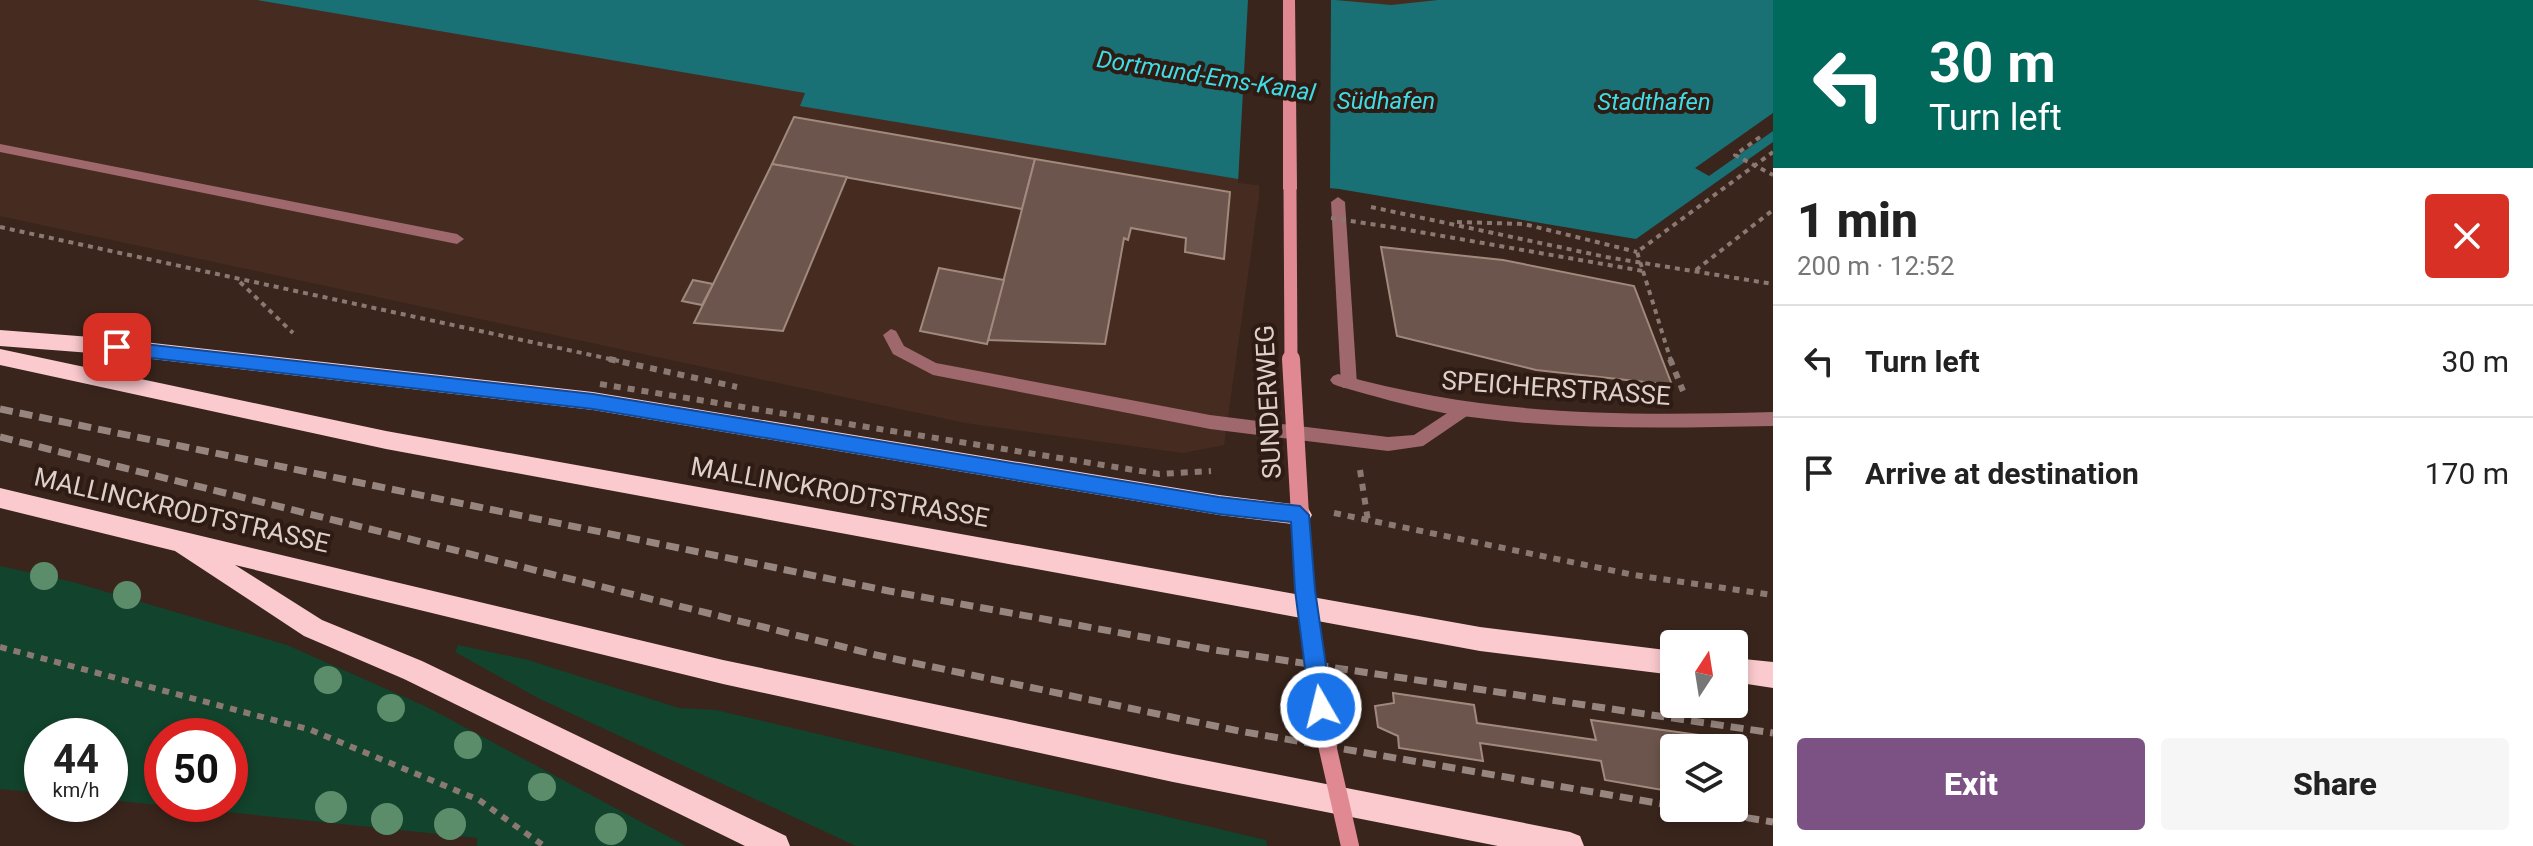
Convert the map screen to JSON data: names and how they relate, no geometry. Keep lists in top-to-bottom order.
{
  "streets": {
    "highway": ["MALLINCKRODTSTRASSE"],
    "main road": ["SUNDERWEG"],
    "street": ["SPEICHERSTRASSE"]
  },
  "water": ["Dortmund-Ems-Kanal", "Südhafen", "Stadthafen"],
  "north": "top",
  "page": {
    "turn": ["30 m", "Turn left"],
    "heading": ["1 min", "200 m · 12:52"],
    "list": [
      {
        "name": "Turn left",
        "value": "30 m"
      },
      {
        "name": "Arrive at destination",
        "value": "170 m"
      }
    ],
    "speed": "44 km/h",
    "limit": "50",
    "buttons": ["Exit", "Share"]
  }
}
